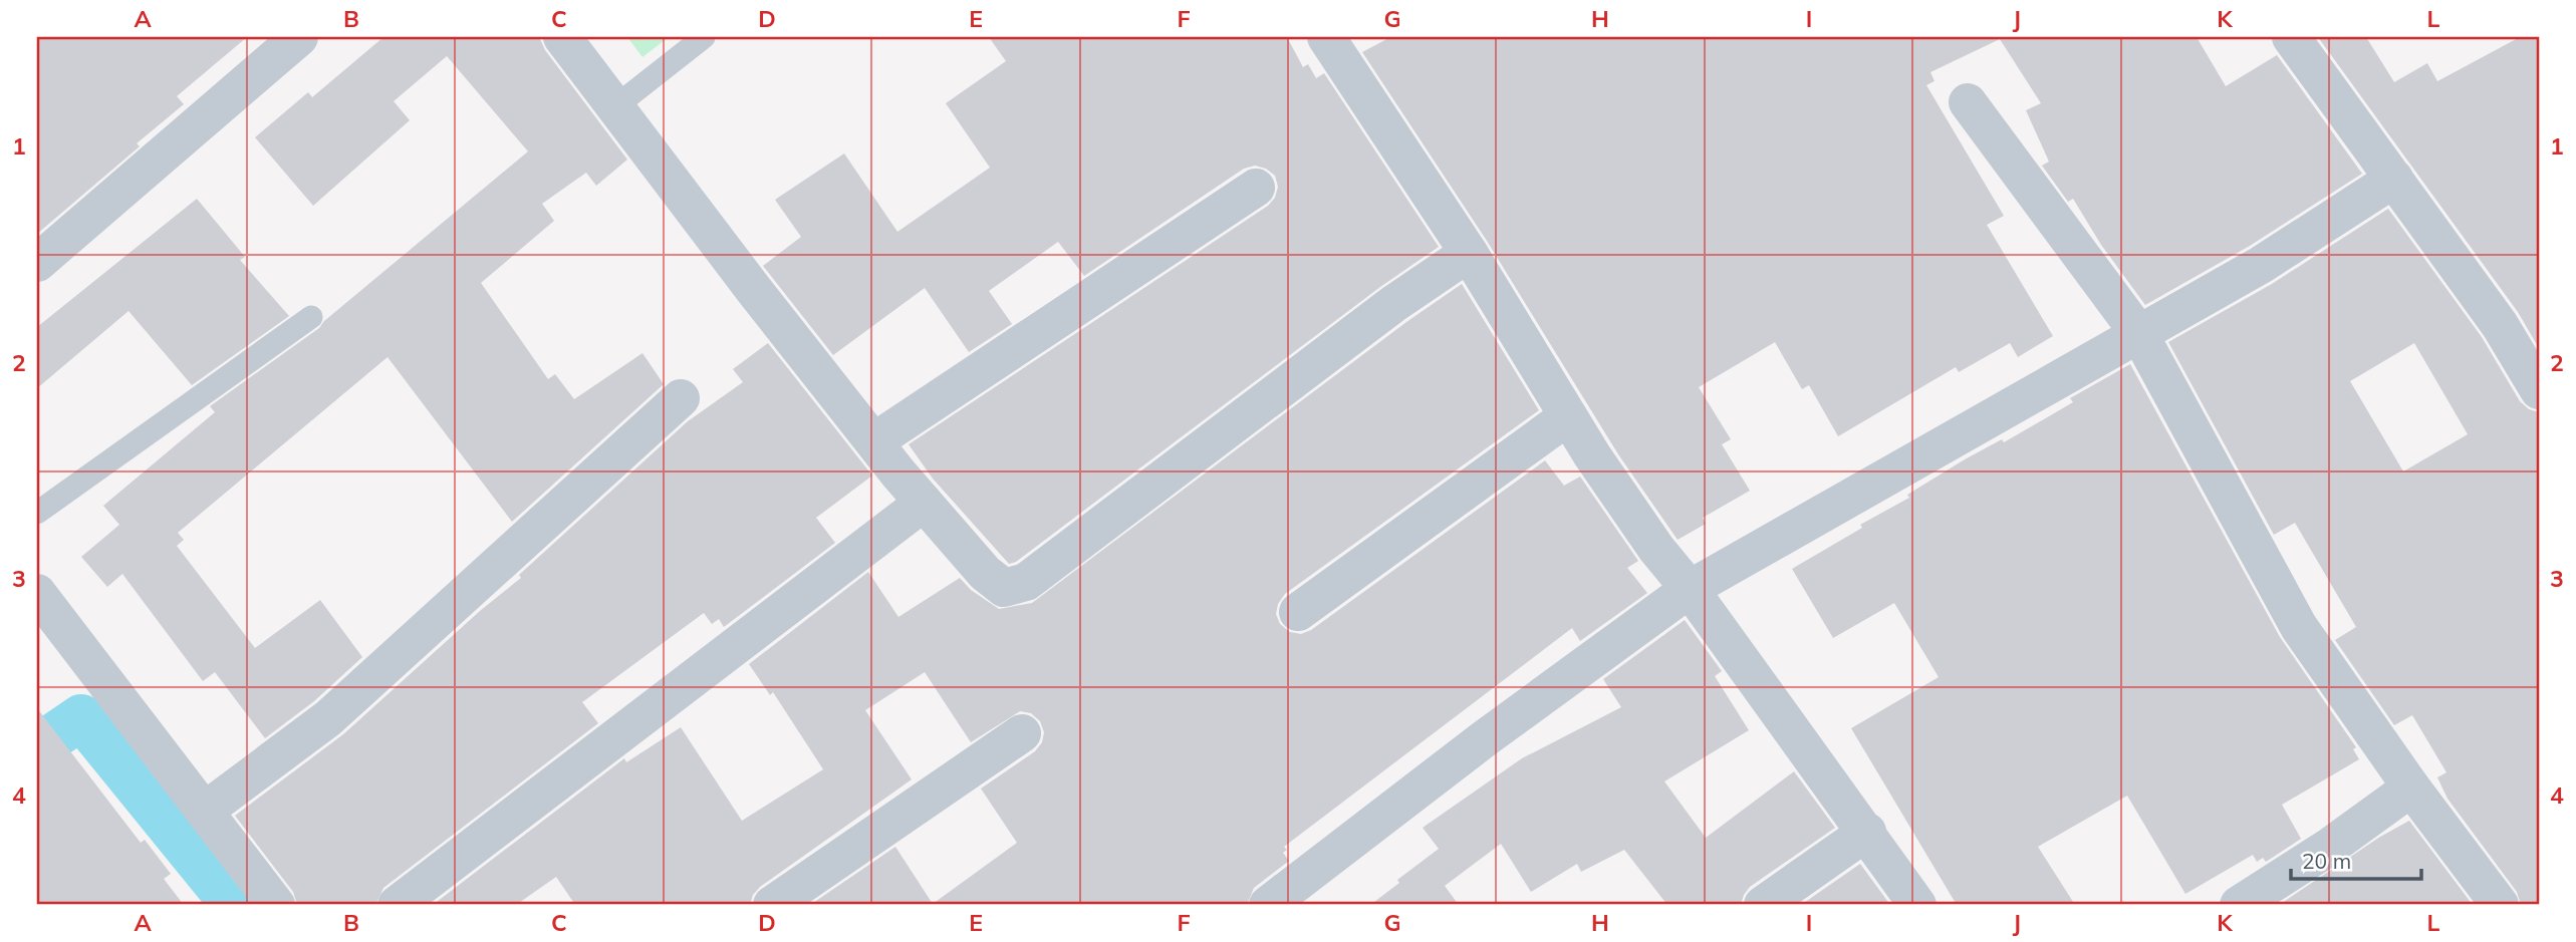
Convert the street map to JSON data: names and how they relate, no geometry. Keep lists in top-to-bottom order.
{
  "scale_bar": "20 m",
  "grid": {
    "columns": [
      "A",
      "B",
      "C",
      "D",
      "E",
      "F",
      "G",
      "H",
      "I",
      "J",
      "K",
      "L"
    ],
    "rows": [
      "1",
      "2",
      "3",
      "4"
    ]
  }
}
